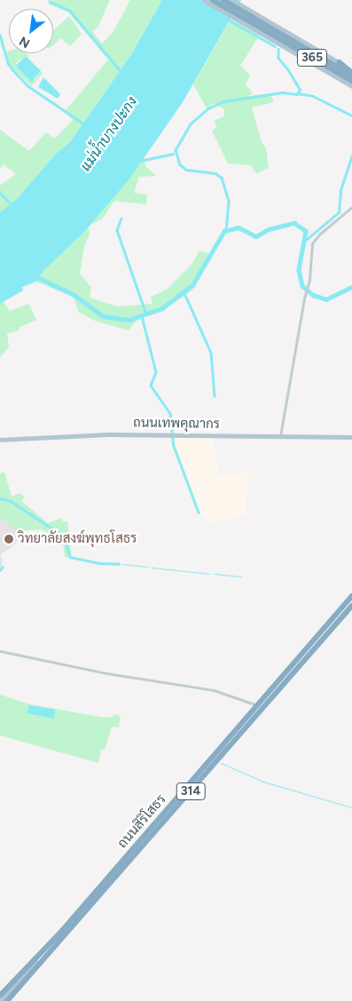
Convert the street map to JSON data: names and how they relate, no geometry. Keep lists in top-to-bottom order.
{
  "streets": {
    "highway": ["365", "314", "ถนนสิริโสธร"],
    "main road": ["ถนนเทพคุณากร"]
  },
  "water": ["แม่น้ำบางปะกง"],
  "places": ["วิทยาลัยสงฆ์พุทธโสธร"],
  "north": "bottom left"
}
